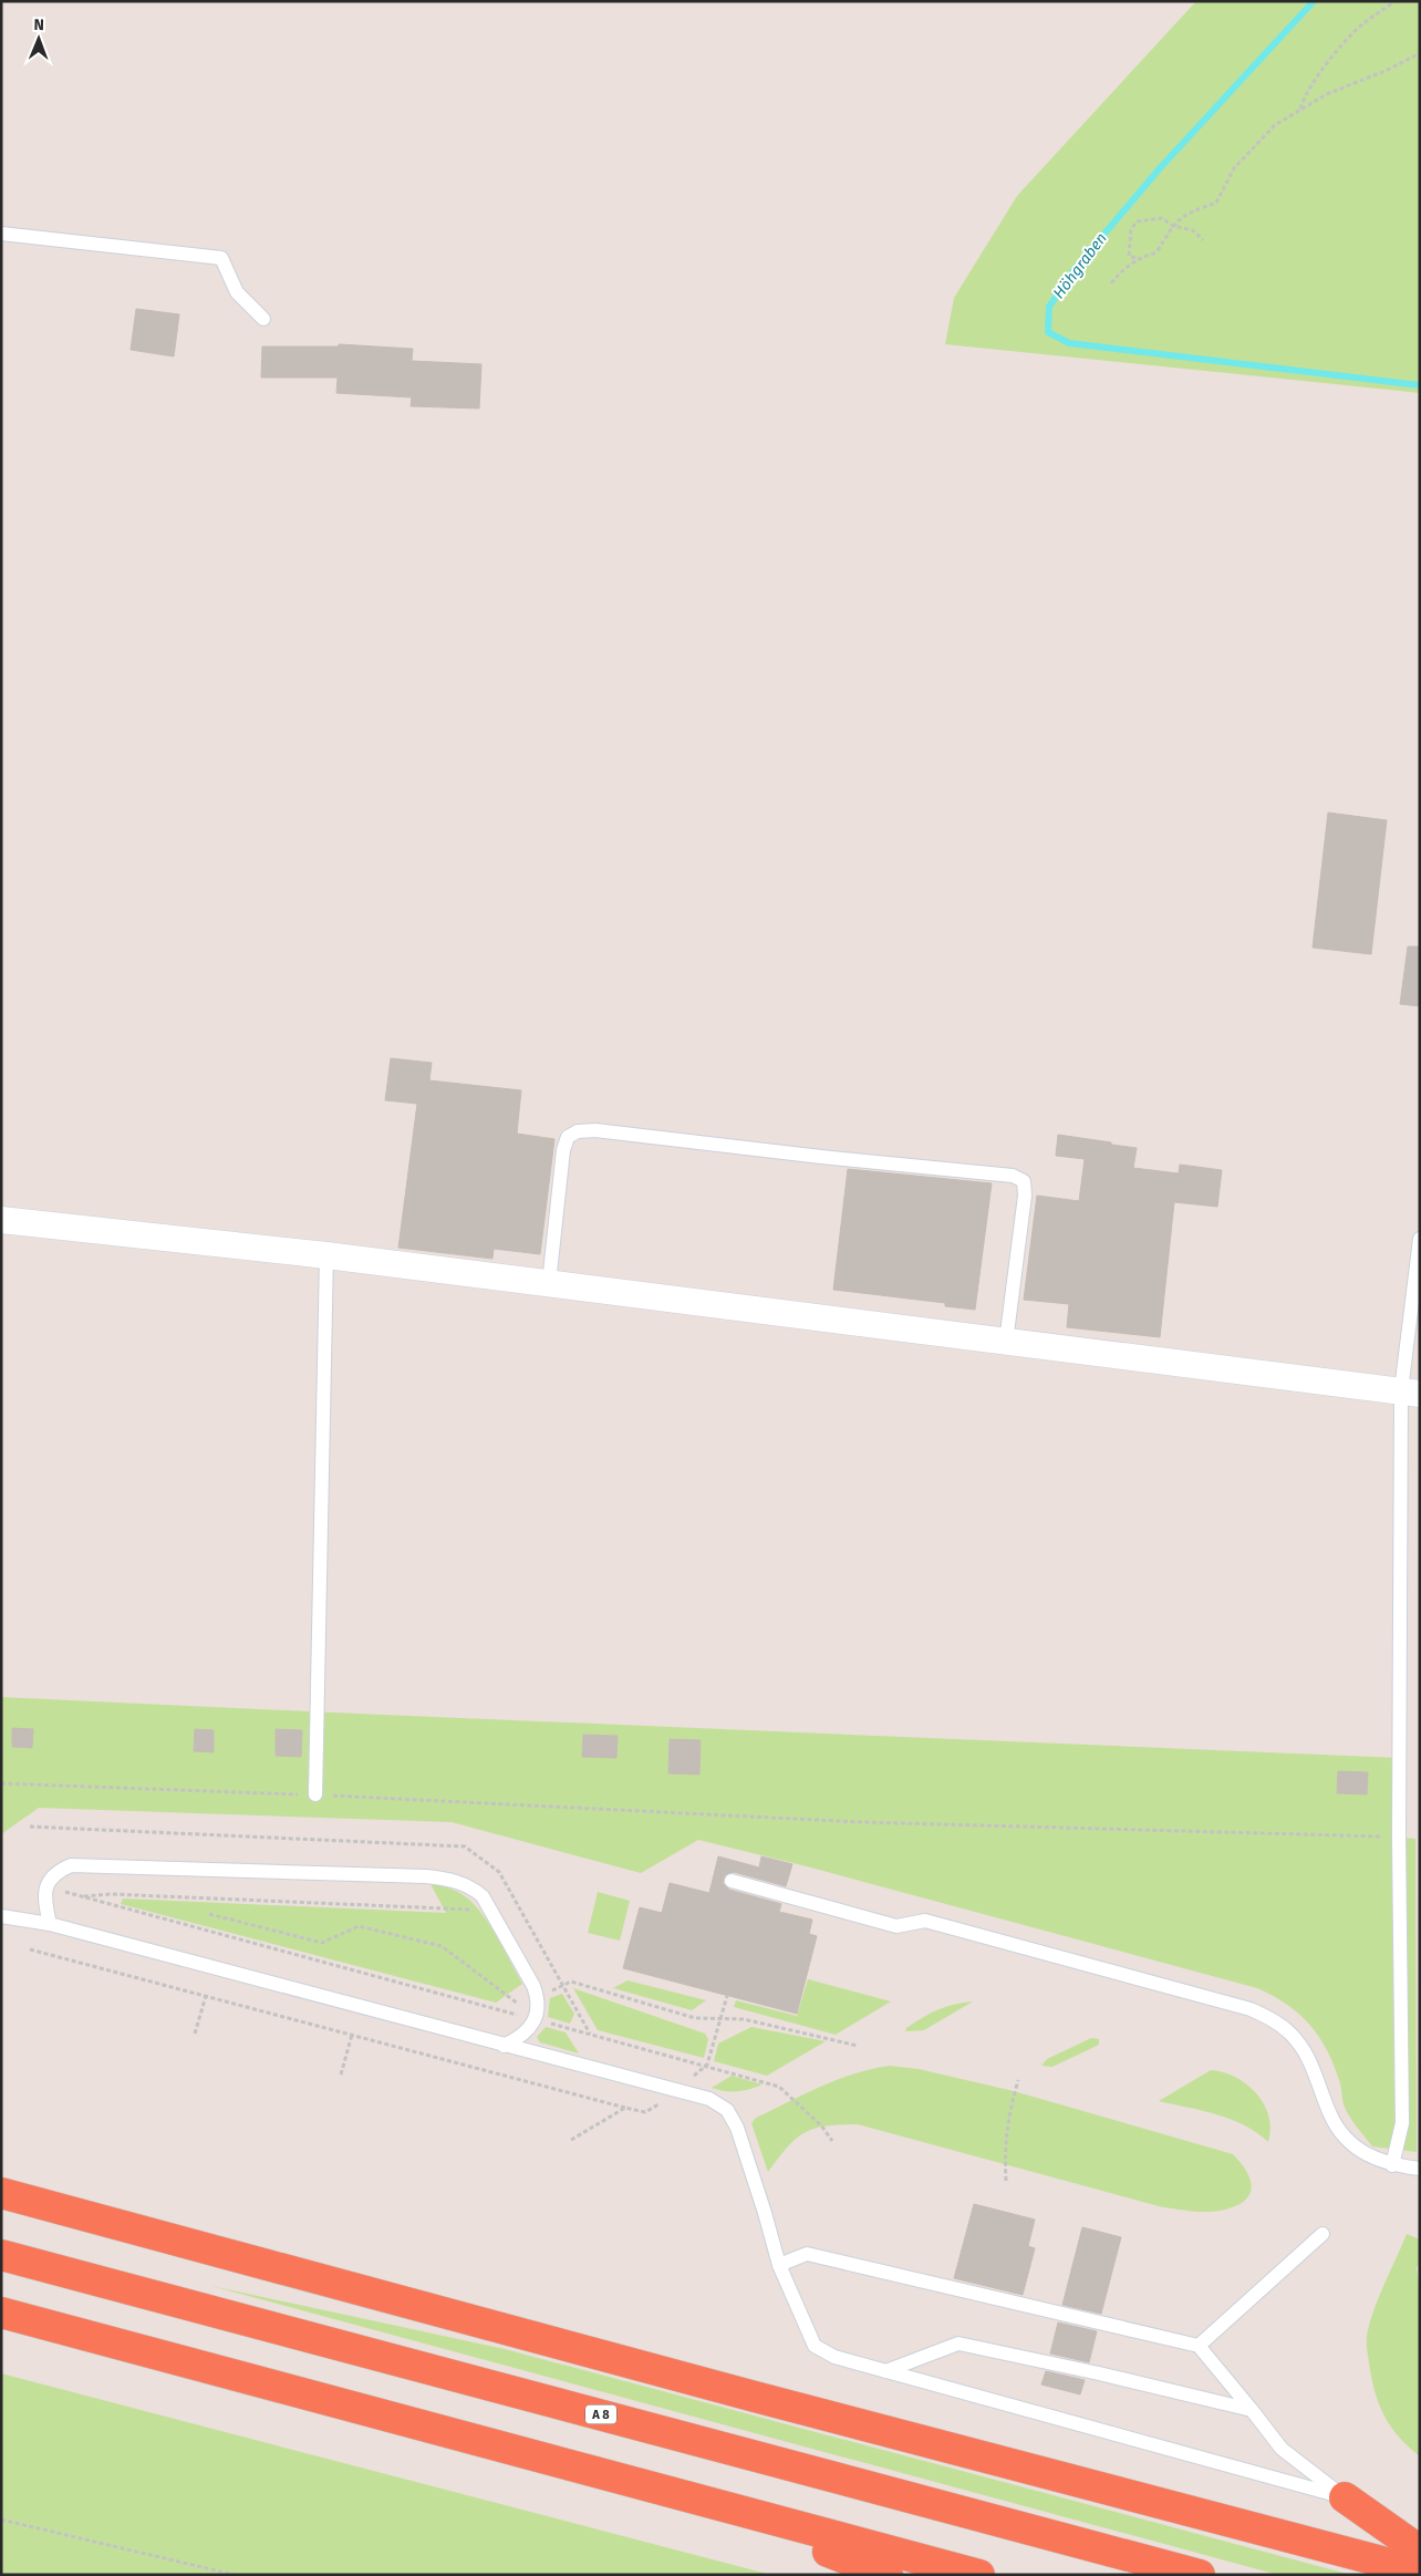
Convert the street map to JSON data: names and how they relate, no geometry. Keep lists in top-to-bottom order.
{
  "streets": {
    "highway": ["A 8"]
  },
  "water": ["Höhgraben"],
  "north": "top"
}
